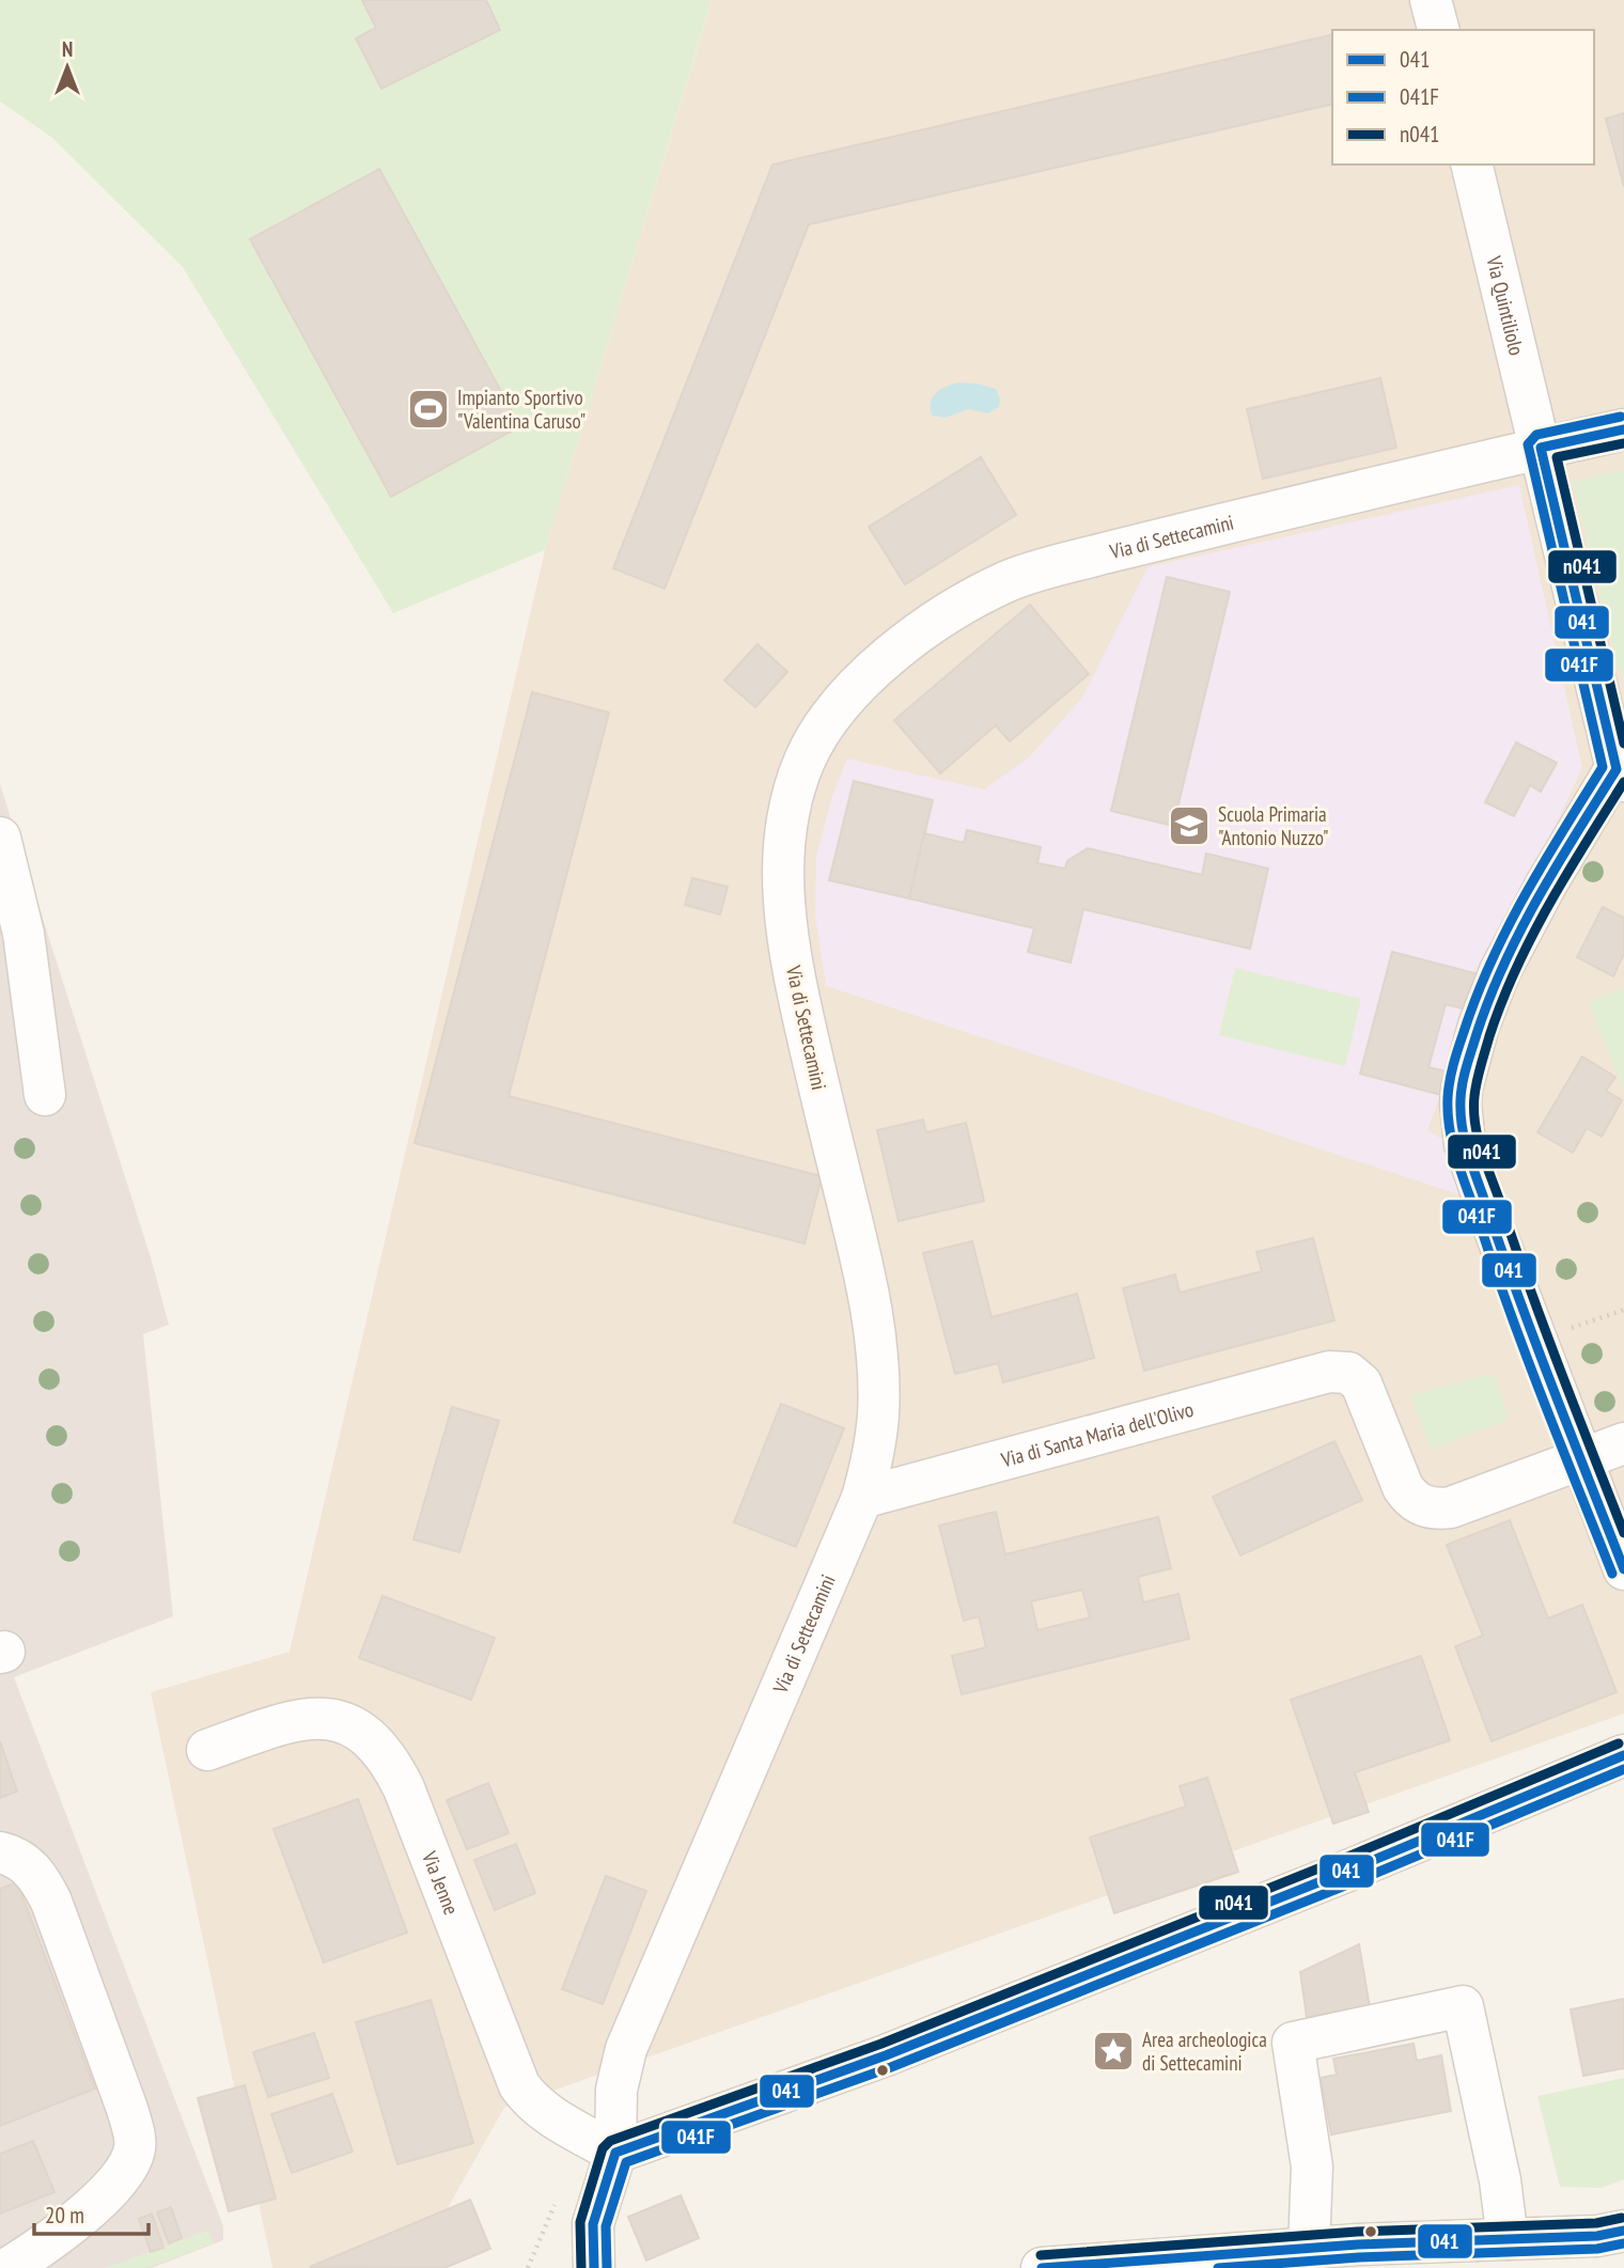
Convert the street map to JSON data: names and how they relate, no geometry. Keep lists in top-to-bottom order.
{
  "streets": {
    "street": [
      "Via Quintiliolo",
      "Via di Settecamini",
      "Via di Santa Maria dell'Olivo",
      "Via Jenne"
    ]
  },
  "crossings": [
    ["Via Quintiliolo", "Via di Settecamini"],
    ["Via di Settecamini", "Via di Santa Maria dell'Olivo"],
    ["Via di Settecamini", "Via Jenne"]
  ],
  "places": {
    "sports": ["Impianto Sportivo \"Valentina Caruso\""],
    "school or university": ["Scuola Primaria \"Antonio Nuzzo\""],
    "place": ["Area archeologica di Settecamini"]
  },
  "lines": ["transit line 041F", "transit line 041", "transit line n041"],
  "legend": ["041", "041F", "n041"],
  "scale_bar": "20 m",
  "north": "top"
}
